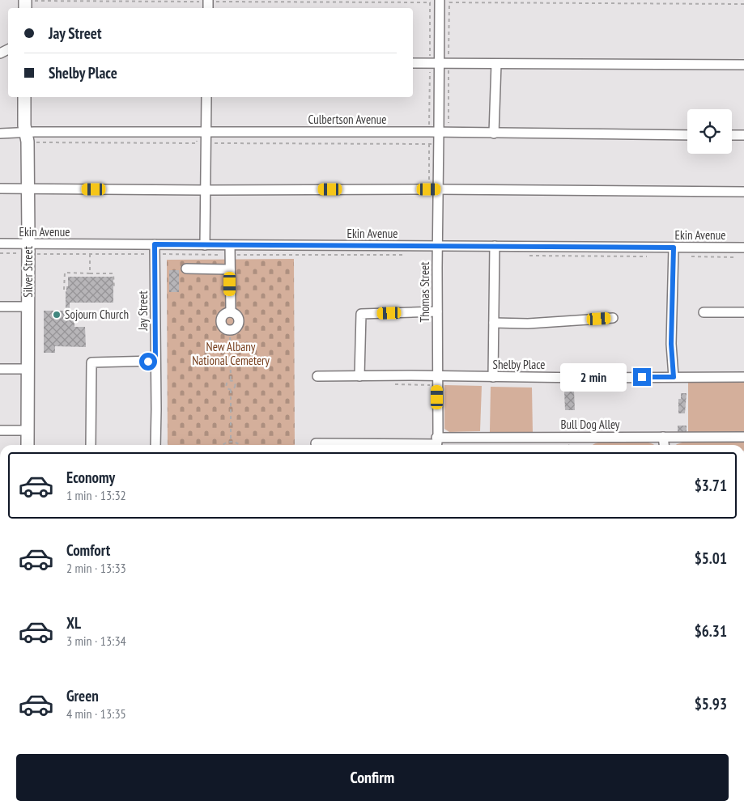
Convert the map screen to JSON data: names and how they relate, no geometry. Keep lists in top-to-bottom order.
{
  "streets": {
    "main road": ["Silver Street"],
    "street": [
      "Culbertson Avenue",
      "Ekin Avenue",
      "Thomas Street",
      "Jay Street",
      "Shelby Place",
      "Bull Dog Alley"
    ]
  },
  "crossings": [
    ["Culbertson Avenue", "Silver Street"],
    ["Culbertson Avenue", "Thomas Street"],
    ["Ekin Avenue", "Silver Street"],
    ["Ekin Avenue", "Thomas Street"],
    ["Ekin Avenue", "Jay Street"],
    ["Thomas Street", "Shelby Place"],
    ["Thomas Street", "Bull Dog Alley"]
  ],
  "parks": ["New Albany National Cemetery"],
  "places": ["Sojourn Church"],
  "page": {
    "banner": ["Jay Street", "Shelby Place"],
    "bubble": "2 min",
    "list": [
      {
        "name": "Economy",
        "note": "1 min · 13:32",
        "value": "$3.71"
      },
      {
        "name": "Comfort",
        "note": "2 min · 13:33",
        "value": "$5.01"
      },
      {
        "name": "XL",
        "note": "3 min · 13:34",
        "value": "$6.31"
      },
      {
        "name": "Green",
        "note": "4 min · 13:35",
        "value": "$5.93"
      }
    ],
    "buttons": "Confirm"
  }
}
